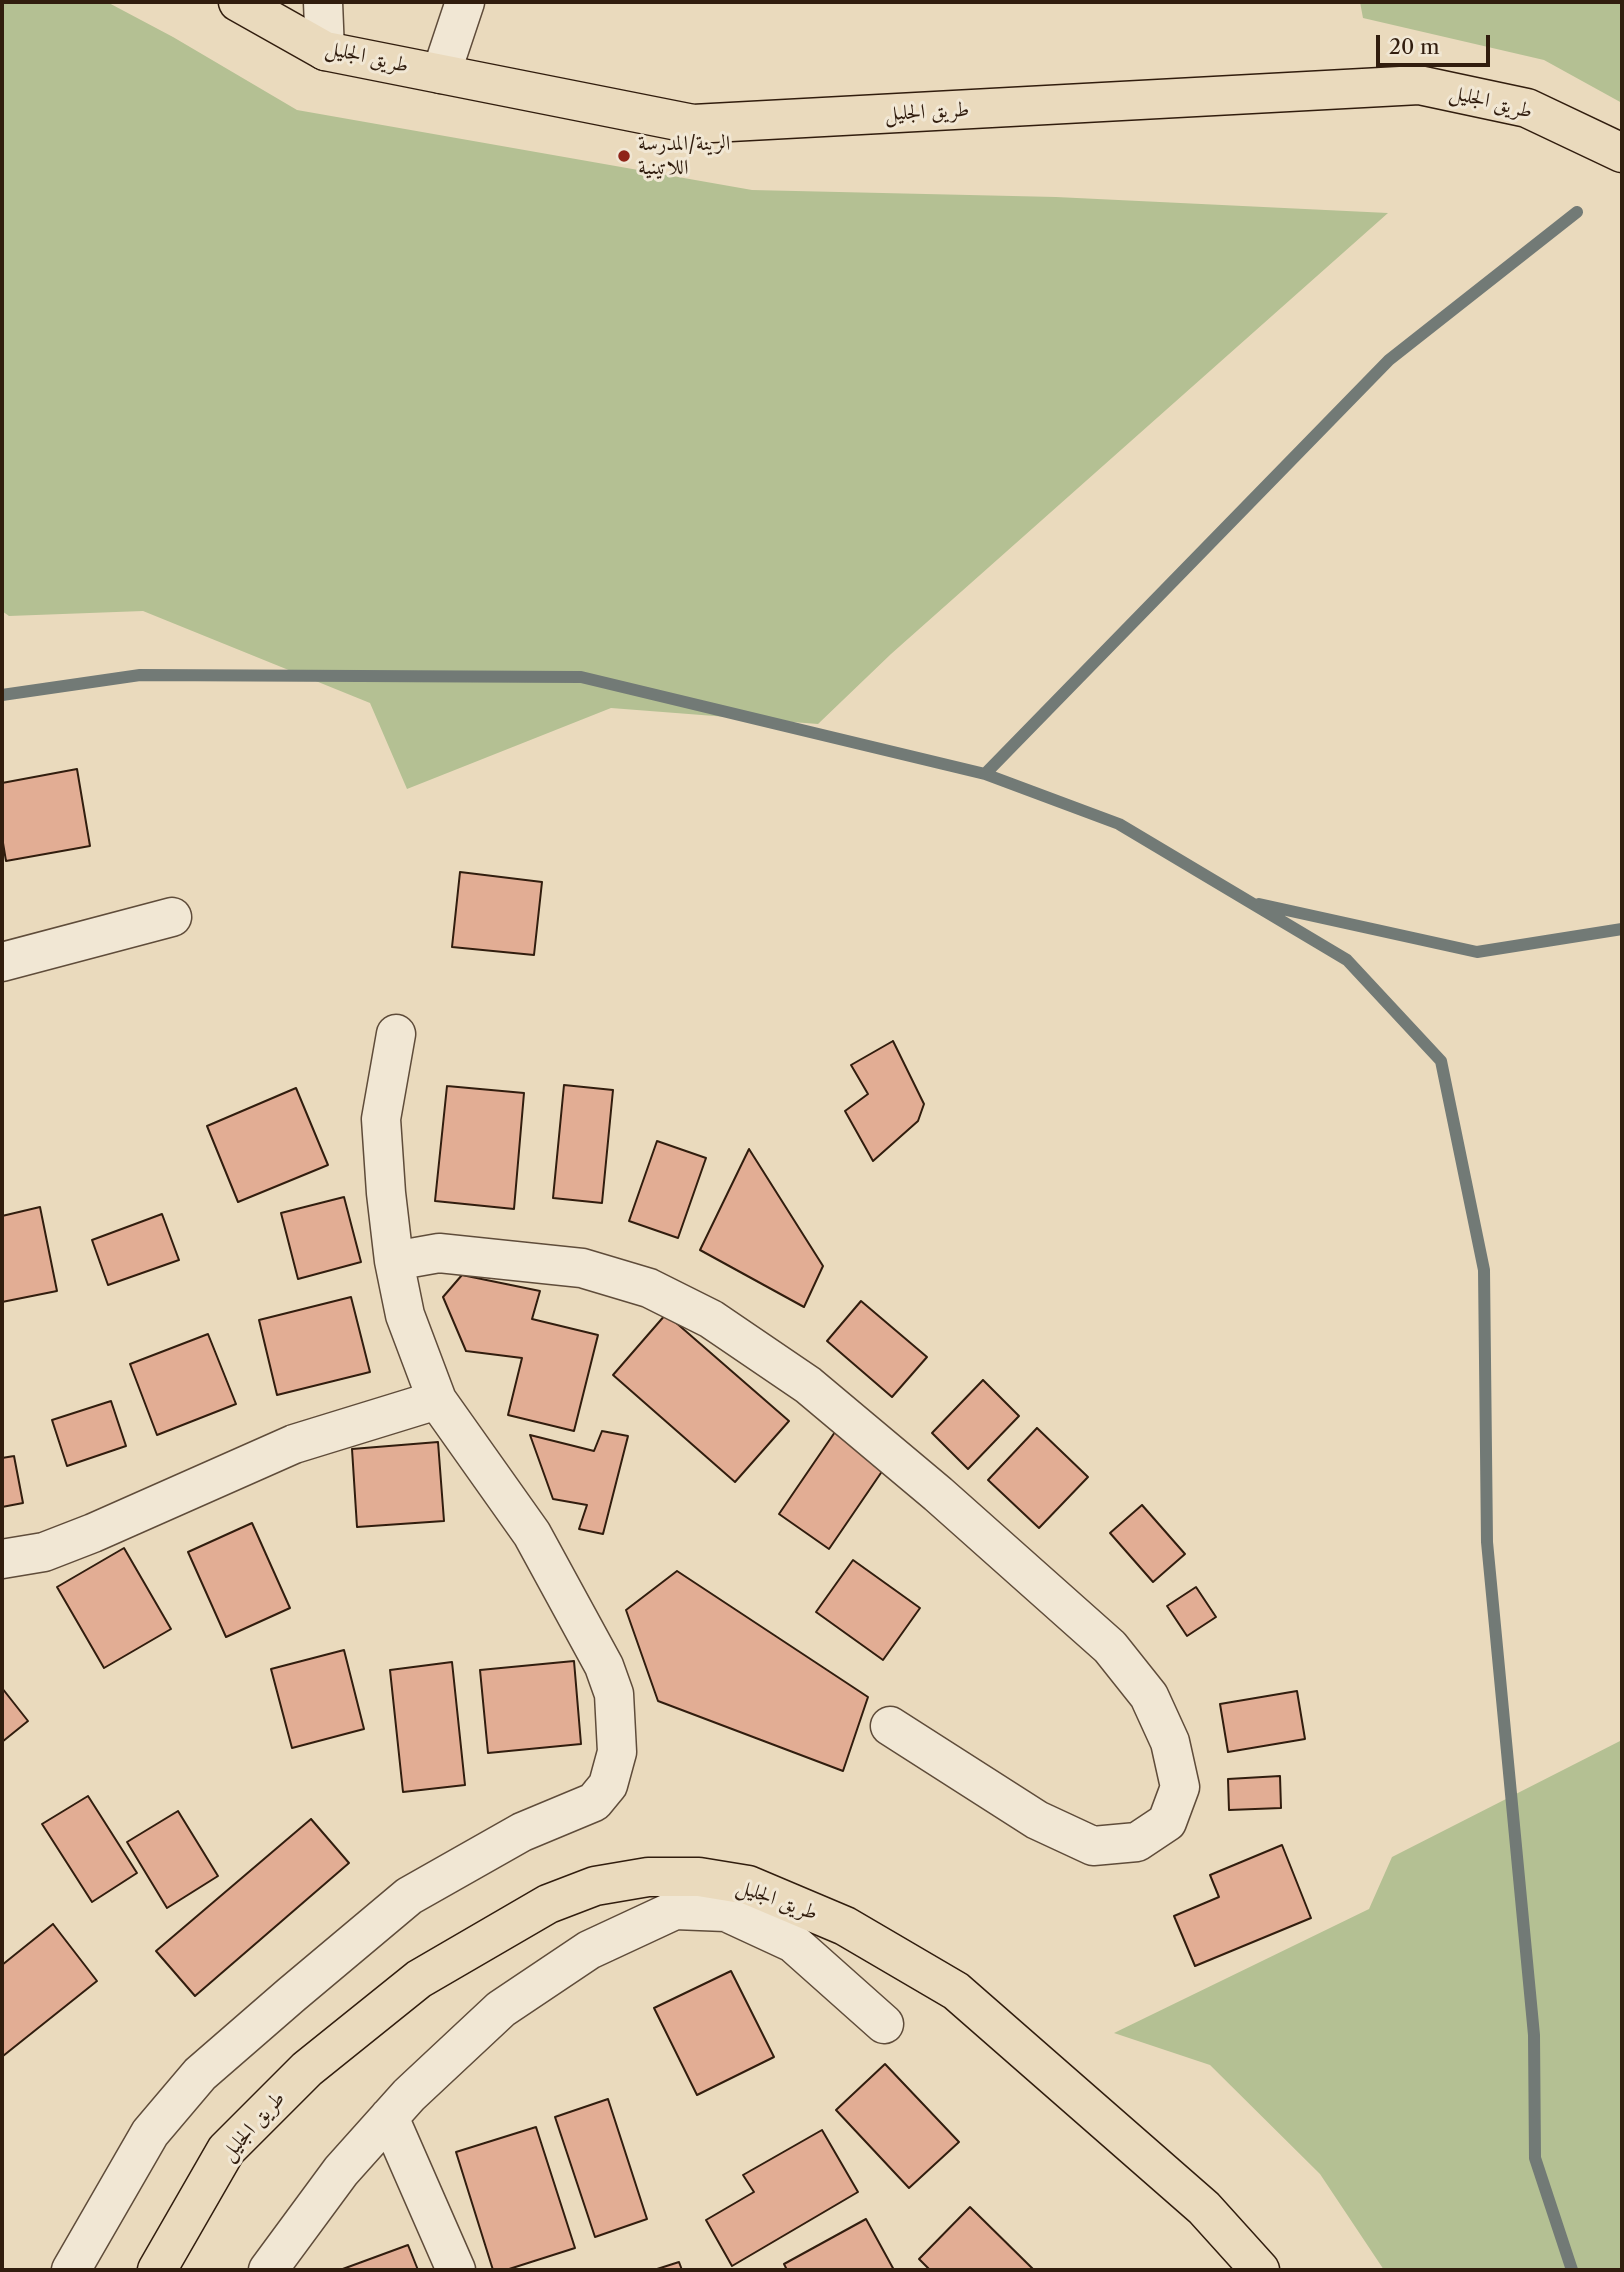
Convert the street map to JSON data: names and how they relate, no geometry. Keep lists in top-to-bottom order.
{
  "streets": {
    "main road": ["طريق الجليل"]
  },
  "places": ["الرينة/المدرسة اللاتينية"],
  "scale_bar": "20 m"
}
